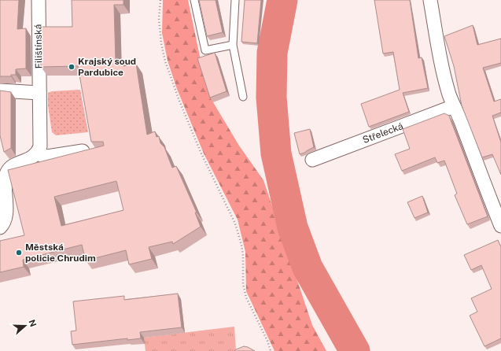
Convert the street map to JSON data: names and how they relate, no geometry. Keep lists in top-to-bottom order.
{
  "streets": {
    "street": ["Filištínská", "Střelecká"]
  },
  "places": ["Krajský soud Pardubice", "Městská policie Chrudim"],
  "north": "right"
}
